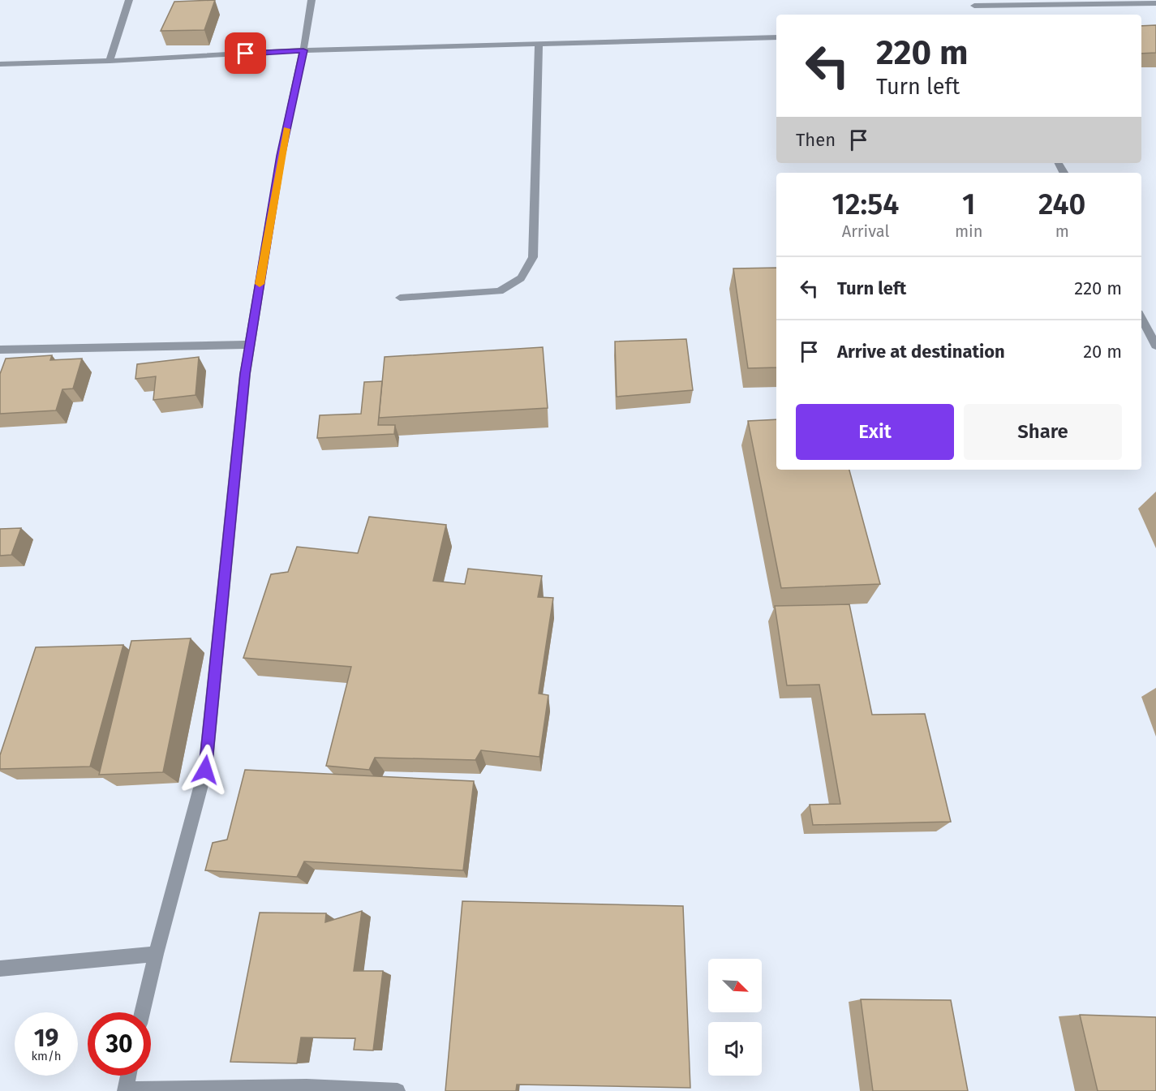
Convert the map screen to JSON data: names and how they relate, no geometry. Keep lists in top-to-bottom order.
{
  "north": "bottom right",
  "page": {
    "turn": ["220 m", "Turn left"],
    "then": "Then",
    "eta": [
      "12:54",
      "Arrival",
      "1",
      "min",
      "240",
      "m"
    ],
    "list": [
      {
        "name": "Turn left",
        "value": "220 m"
      },
      {
        "name": "Arrive at destination",
        "value": "20 m"
      }
    ],
    "buttons": ["Exit", "Share"],
    "speed": "19 km/h",
    "limit": "30"
  }
}
